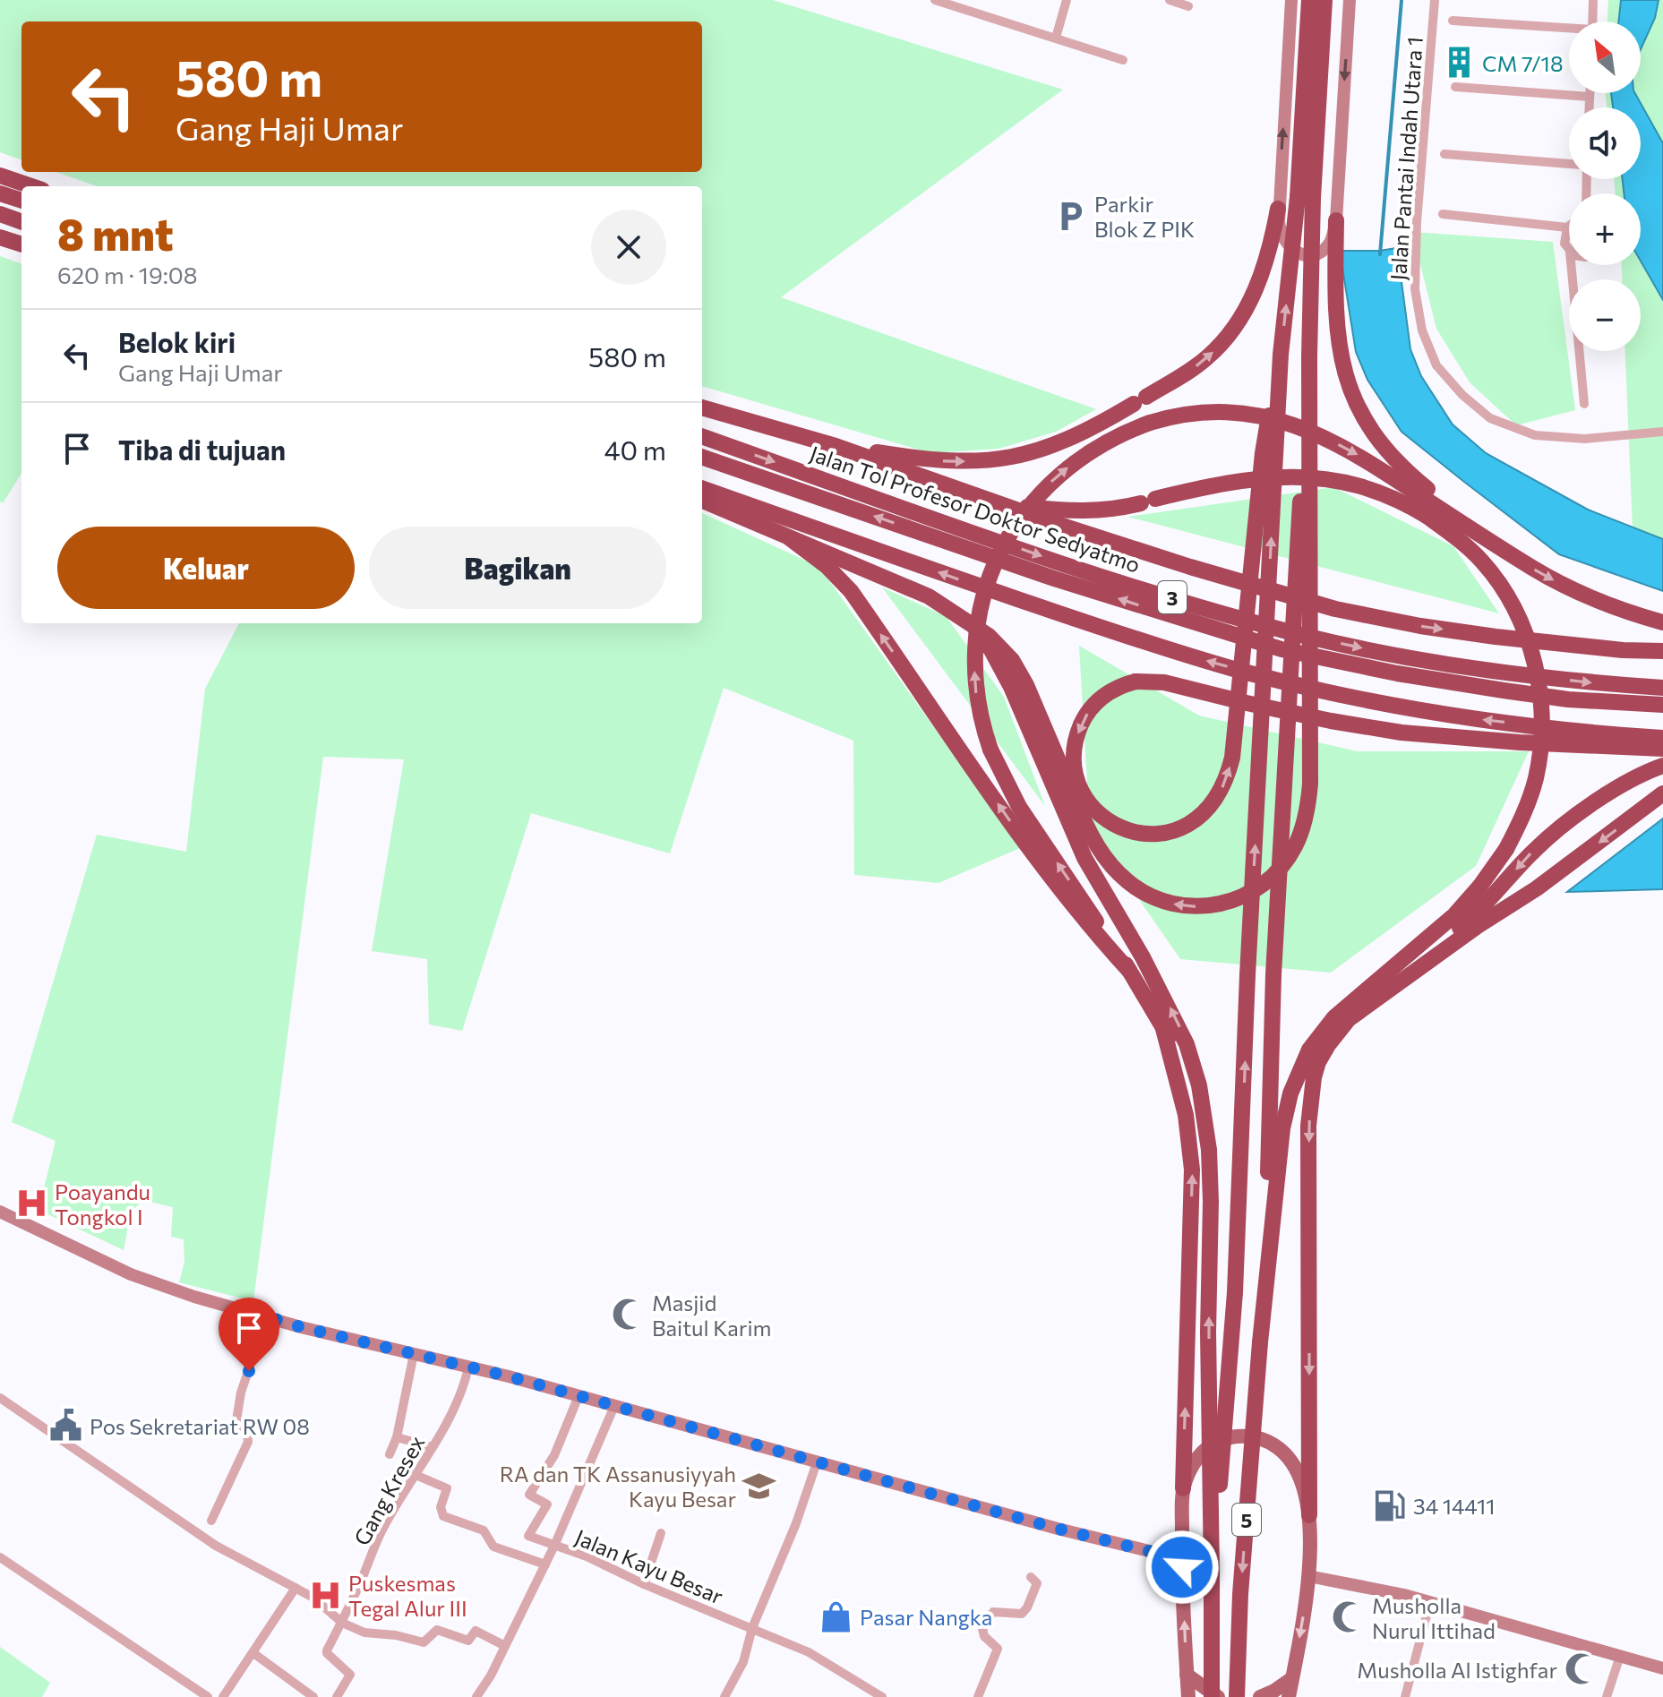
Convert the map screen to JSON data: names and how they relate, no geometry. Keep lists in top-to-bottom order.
{
  "streets": {
    "highway": ["Jalan Tol Profesor Doktor Sedyatmo", "3", "5"],
    "street": ["Jalan Pantai Indah Utara 1", "Gang Kresex", "Jalan Kayu Besar"]
  },
  "places": {
    "building": ["CM 7/18"],
    "parking": ["Parkir Blok Z PIK"],
    "hospital": ["Poayandu Tongkol I", "Puskesmas Tegal Alur III"],
    "mosque": ["Masjid Baitul Karim", "Musholla Nurul Ittihad", "Musholla Al Istighfar"],
    "public building": ["Pos Sekretariat RW 08"],
    "school or university": ["RA dan TK Assanusiyyah Kayu Besar"],
    "fuel station": ["34 14411"],
    "shop": ["Pasar Nangka"]
  },
  "north": "top left",
  "page": {
    "map_buttons": ["+", "−"],
    "turn": ["580 m", "Gang Haji Umar"],
    "heading": ["8 mnt", "620 m · 19:08"],
    "list": [
      {
        "name": "Belok kiri",
        "note": "Gang Haji Umar",
        "value": "580 m"
      },
      {
        "name": "Tiba di tujuan",
        "value": "40 m"
      }
    ],
    "buttons": ["Keluar", "Bagikan"]
  }
}
